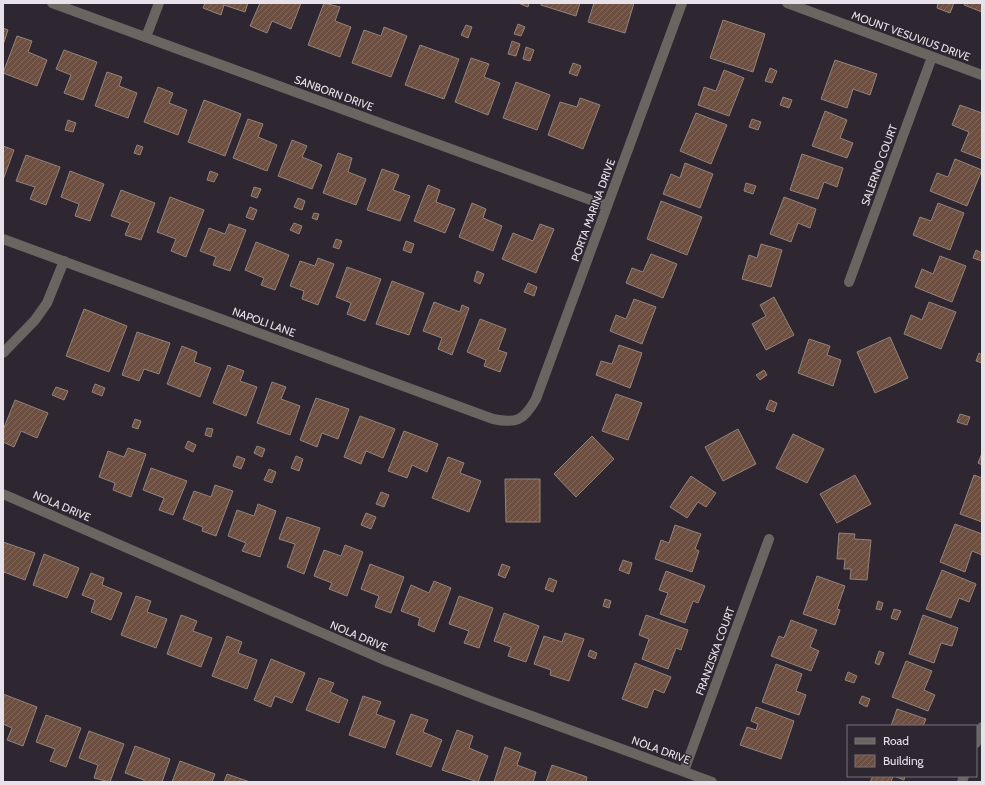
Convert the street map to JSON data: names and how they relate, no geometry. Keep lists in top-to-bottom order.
{
  "streets": {
    "street": [
      "MOUNT VESUVIUS DRIVE",
      "SANBORN DRIVE",
      "SALERNO COURT",
      "PORTA MARINA DRIVE",
      "NAPOLI LANE",
      "NOLA DRIVE",
      "FRANZISKA COURT"
    ]
  },
  "crossings": [
    ["MOUNT VESUVIUS DRIVE", "SALERNO COURT"],
    ["SANBORN DRIVE", "PORTA MARINA DRIVE"],
    ["PORTA MARINA DRIVE", "NAPOLI LANE"],
    ["NOLA DRIVE", "FRANZISKA COURT"]
  ],
  "legend": ["Road", "Building"]
}
